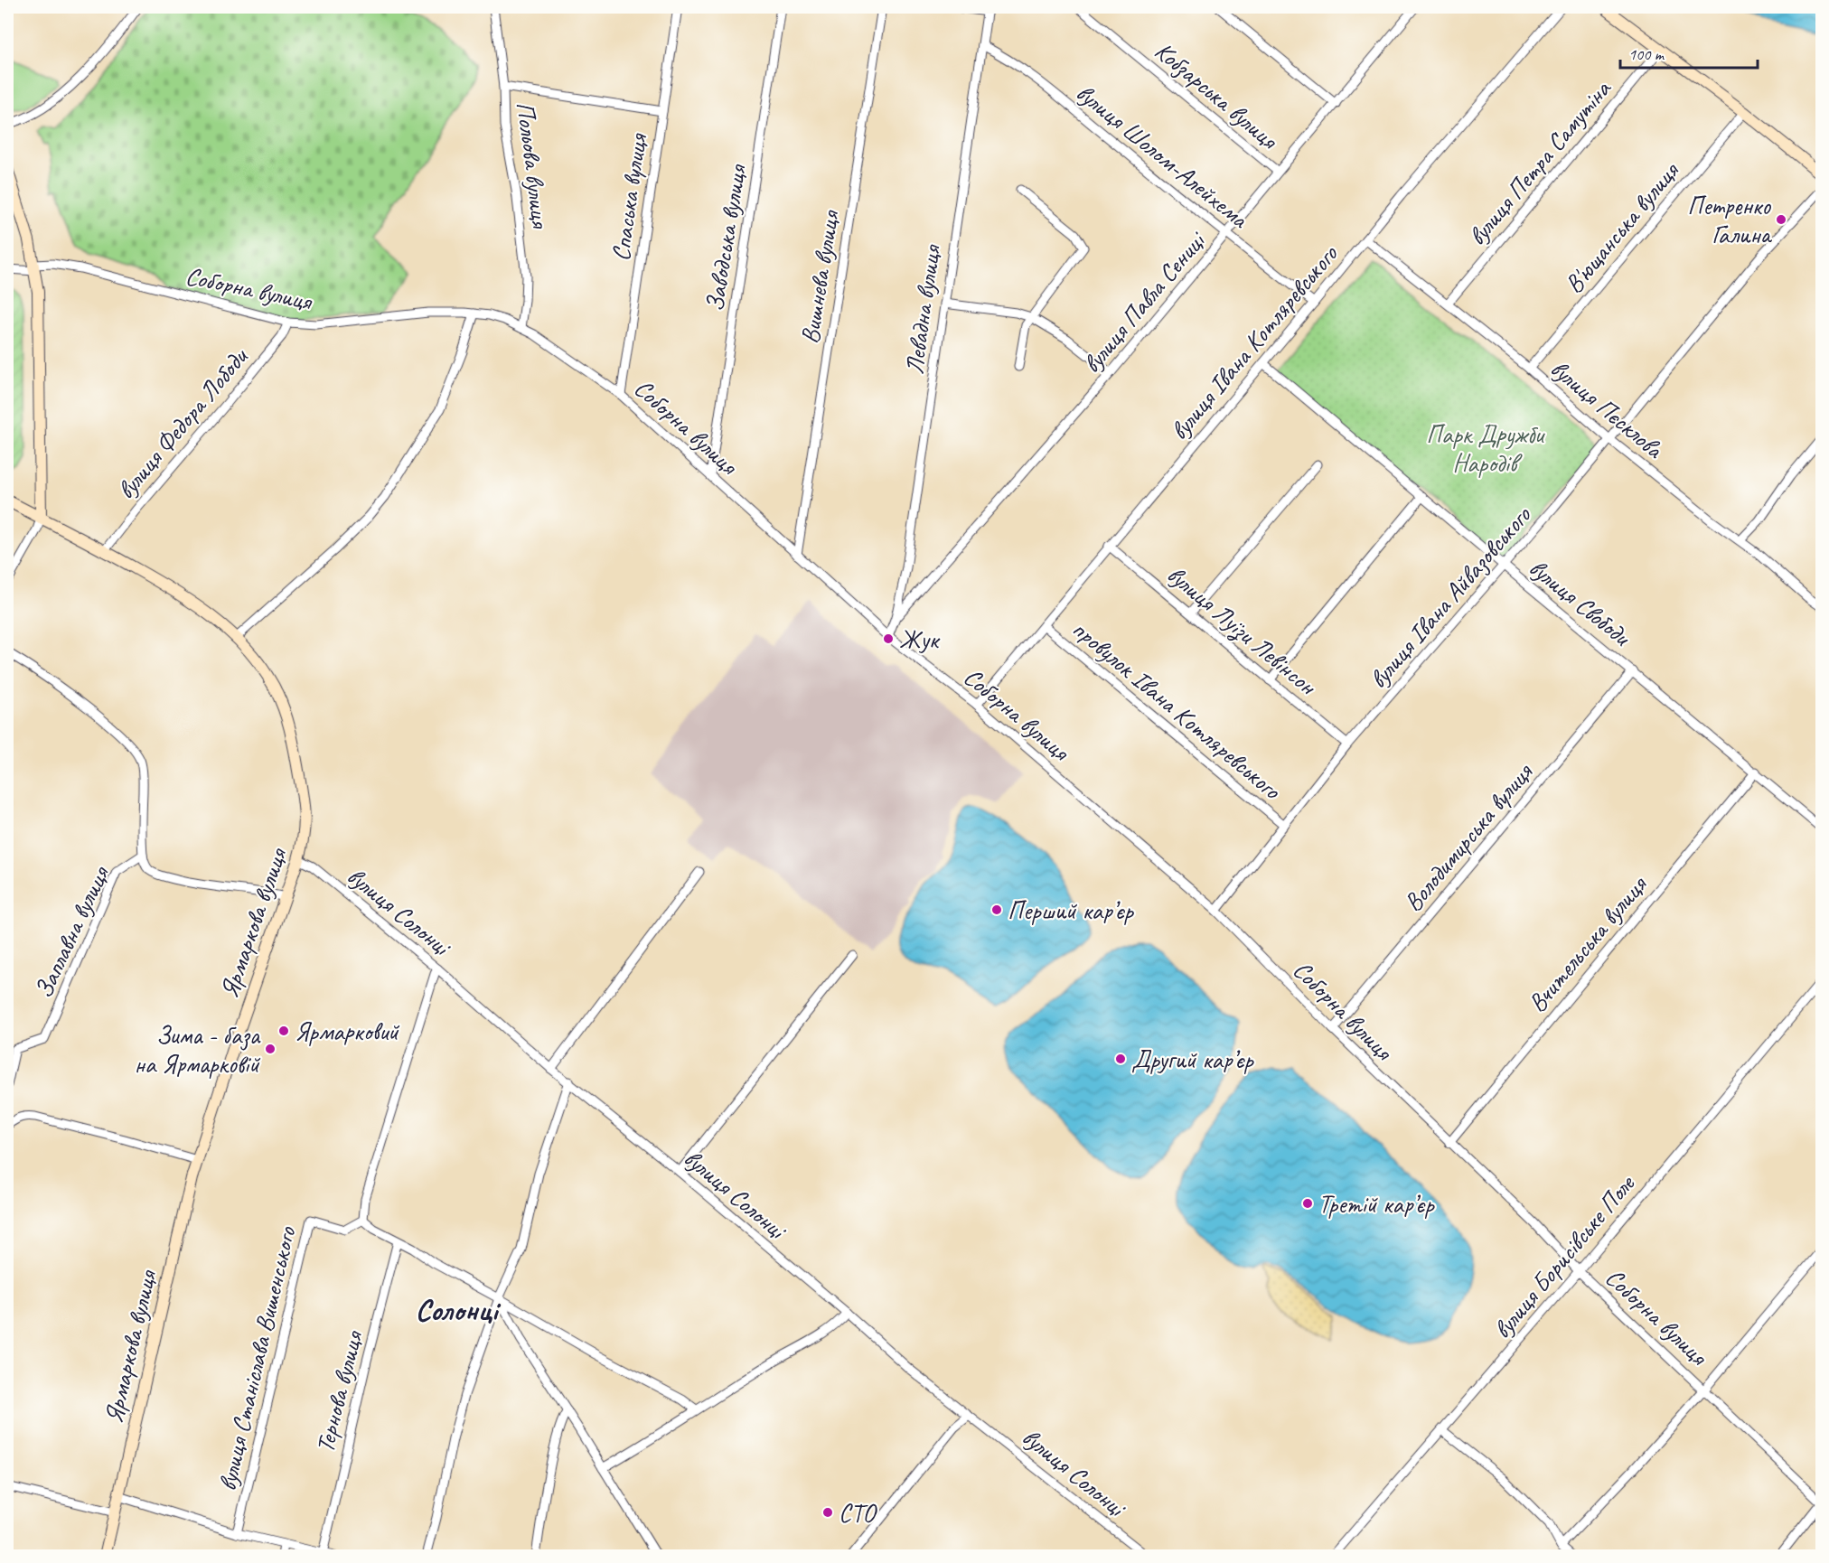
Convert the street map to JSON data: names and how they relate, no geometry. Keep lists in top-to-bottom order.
{
  "streets": {
    "main road": ["Ярмаркова вулиця"],
    "street": [
      "Кобзарська вулиця",
      "вулиця Шолом-Алейхема",
      "вулиця Петра Самутіна",
      "Польова вулиця",
      "Спаська вулиця",
      "В'ющанська вулиця",
      "Заводська вулиця",
      "Вишнева вулиця",
      "Соборна вулиця",
      "вулиця Павла Сениці",
      "Левадна вулиця",
      "вулиця Івана Котляревського",
      "вулиця Пєсклова",
      "вулиця Федора Лободи",
      "вулиця Івана Айвазовського",
      "вулиця Свободи",
      "вулиця Луїзи Левінсон",
      "провулок Івана Котляревського",
      "Володимирська вулиця",
      "вулиця Солонці",
      "Заплавна вулиця",
      "Вчительська вулиця",
      "вулиця Борисівське Поле",
      "вулиця Станіслава Вишенського",
      "Тернова вулиця"
    ]
  },
  "crossings": [
    ["Кобзарська вулиця", "вулиця Павла Сениці"],
    ["вулиця Шолом-Алейхема", "вулиця Павла Сениці"],
    ["вулиця Шолом-Алейхема", "Левадна вулиця"],
    ["вулиця Шолом-Алейхема", "вулиця Івана Котляревського"],
    ["вулиця Петра Самутіна", "вулиця Пєсклова"],
    ["Польова вулиця", "Соборна вулиця"],
    ["Спаська вулиця", "Соборна вулиця"],
    ["В'ющанська вулиця", "вулиця Пєсклова"],
    ["Заводська вулиця", "Соборна вулиця"],
    ["Вишнева вулиця", "Соборна вулиця"],
    ["Соборна вулиця", "вулиця Івана Котляревського"],
    ["Соборна вулиця", "вулиця Федора Лободи"],
    ["Соборна вулиця", "вулиця Івана Айвазовського"],
    ["Соборна вулиця", "Володимирська вулиця"],
    ["Соборна вулиця", "Вчительська вулиця"],
    ["Соборна вулиця", "вулиця Борисівське Поле"],
    ["вулиця Павла Сениці", "Левадна вулиця"],
    ["вулиця Івана Котляревського", "вулиця Пєсклова"],
    ["вулиця Івана Котляревського", "вулиця Свободи"],
    ["вулиця Івана Котляревського", "вулиця Луїзи Левінсон"],
    ["вулиця Івана Котляревського", "провулок Івана Котляревського"],
    ["вулиця Пєсклова", "вулиця Івана Айвазовського"],
    ["вулиця Федора Лободи", "Ярмаркова вулиця"],
    ["вулиця Івана Айвазовського", "вулиця Свободи"],
    ["вулиця Івана Айвазовського", "вулиця Луїзи Левінсон"],
    ["вулиця Івана Айвазовського", "провулок Івана Котляревського"],
    ["вулиця Свободи", "Володимирська вулиця"],
    ["вулиця Свободи", "Вчительська вулиця"],
    ["вулиця Солонці", "Ярмаркова вулиця"]
  ],
  "districts": ["Солонці"],
  "parks": ["Парк Дружби Народів"],
  "places": [
    "Петренко Галина",
    "Жук",
    "Перший кар’єр",
    "Ярмарковий",
    "Зима - база на Ярмарковій",
    "Другий кар’єр",
    "Третій кар’єр",
    "СТО"
  ],
  "scale_bar": "100 m"
}
